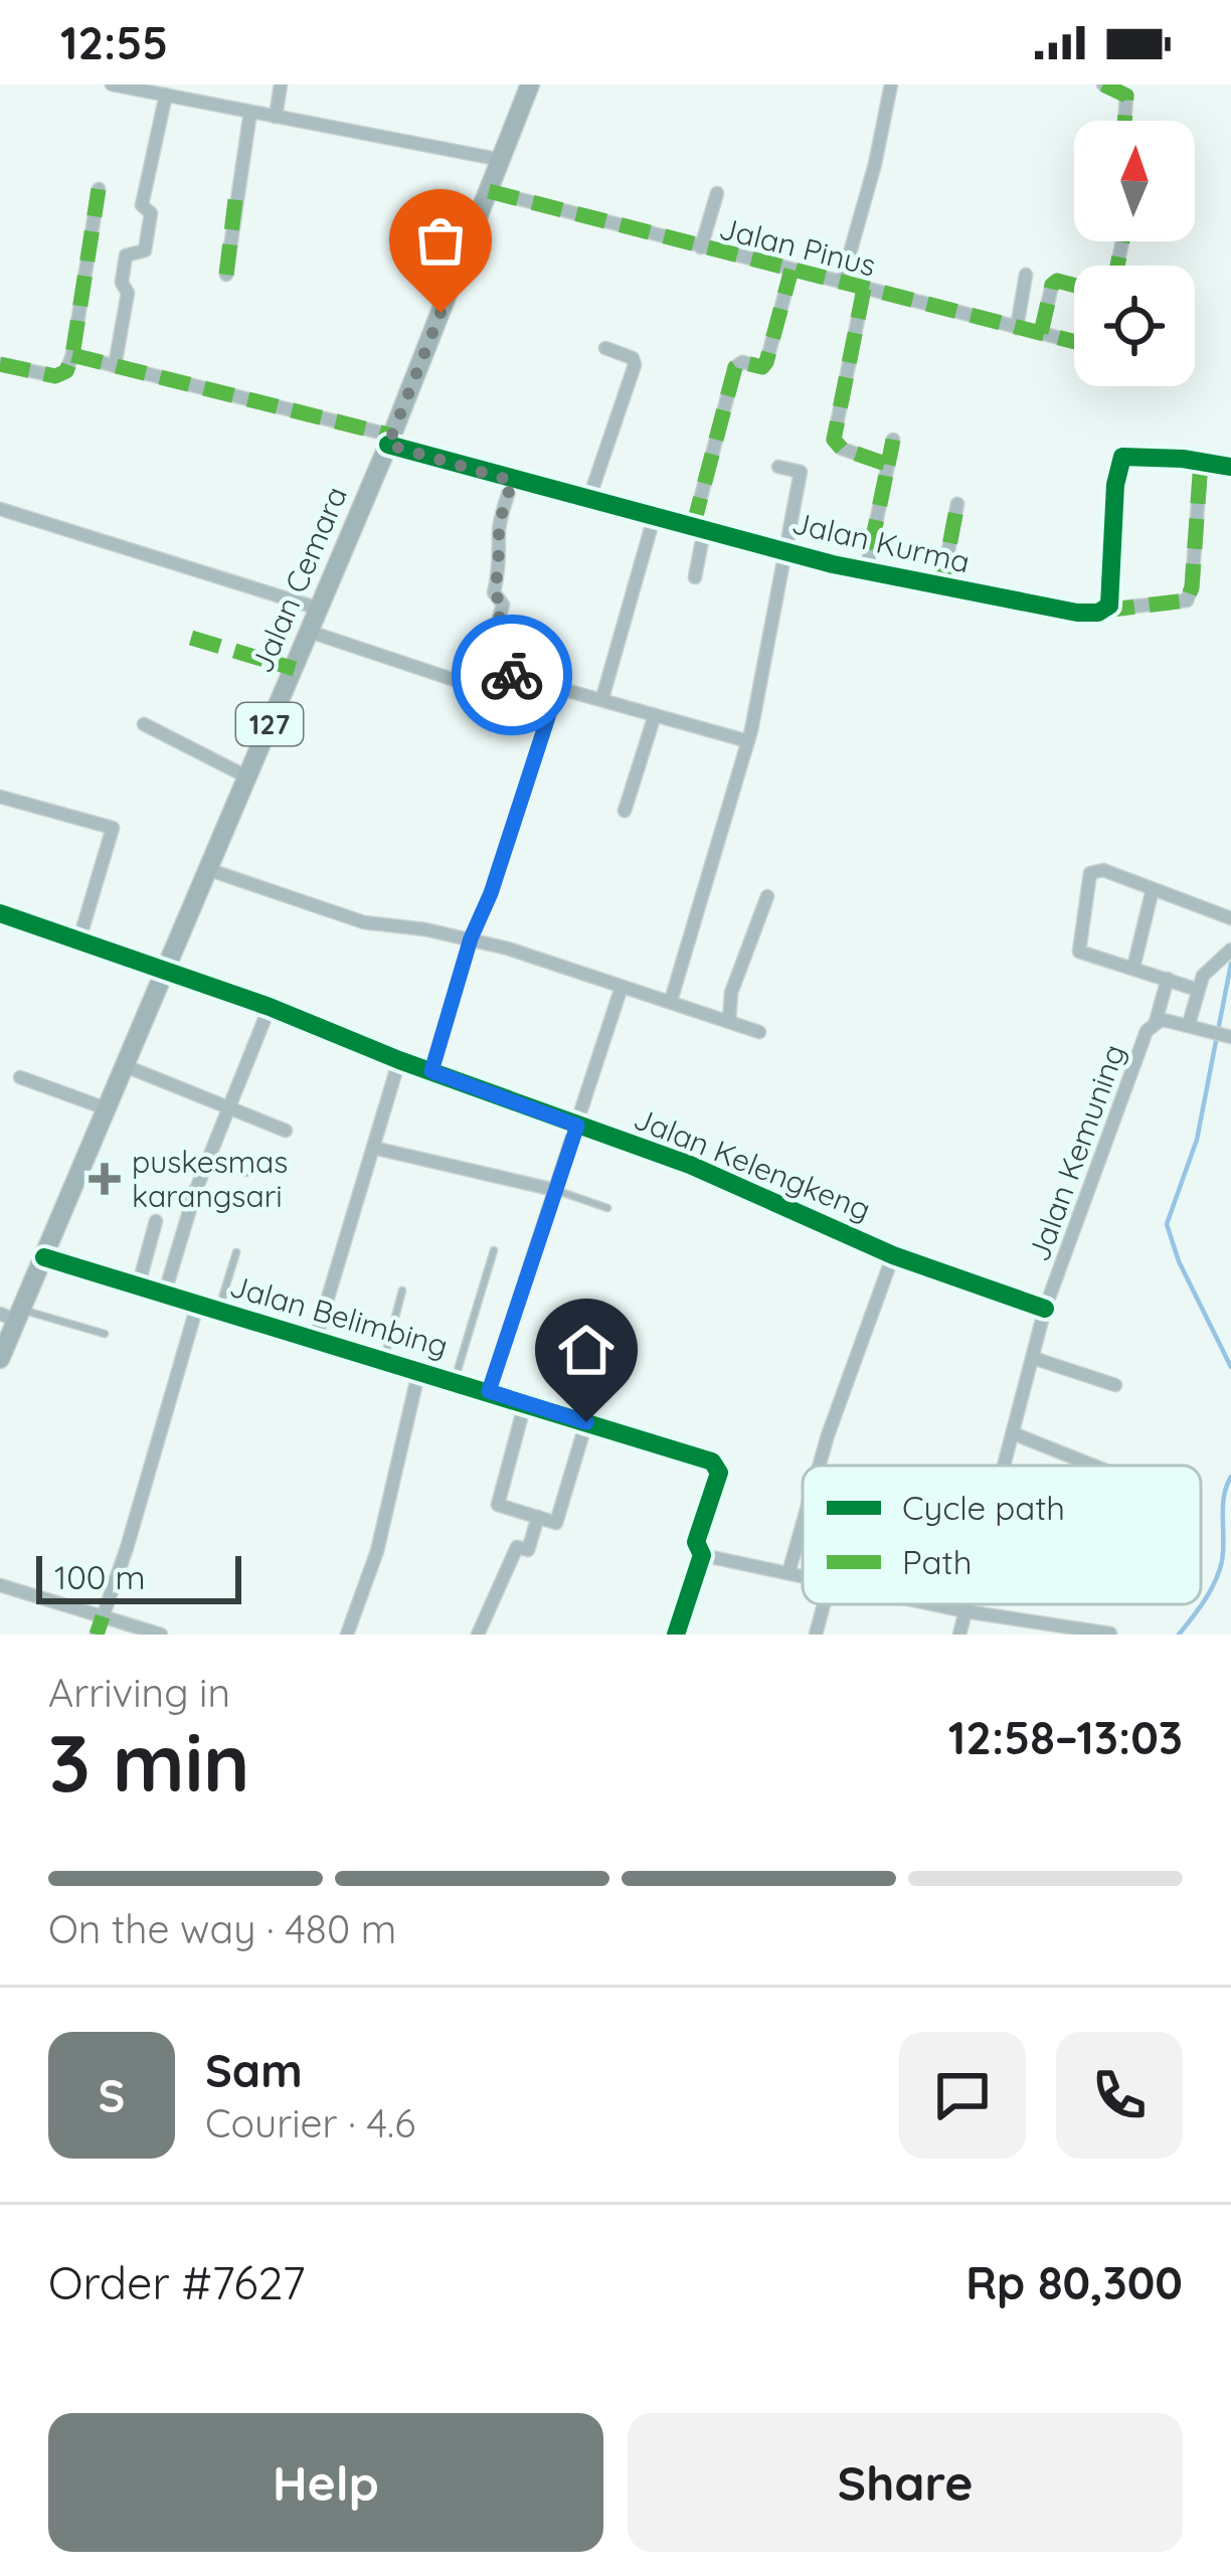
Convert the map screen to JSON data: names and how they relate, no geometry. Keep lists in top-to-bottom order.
{
  "streets": {
    "main road": ["Jalan Cemara", "127"],
    "street": [
      "Jalan Pinus",
      "Jalan Kurma",
      "Jalan Kemuning",
      "Jalan Kelengkeng",
      "Jalan Belimbing"
    ]
  },
  "crossings": [
    ["Jalan Pinus", "Jalan Cemara"],
    ["Jalan Kurma", "Jalan Cemara"],
    ["Jalan Cemara", "Jalan Kelengkeng"],
    ["Jalan Cemara", "Jalan Belimbing"],
    ["Jalan Kemuning", "Jalan Kelengkeng"]
  ],
  "places": {
    "health": ["puskesmas karangsari"]
  },
  "legend": ["Cycle path", "Path"],
  "scale_bar": "100 m",
  "north": "top",
  "page": {
    "status": "12:55",
    "scale": "100 m",
    "heading": ["3 min", "Arriving in", "12:58–13:03"],
    "panel": [
      "Sam",
      "Courier · 4.6",
      "Order #7627",
      "Rp 80,300"
    ],
    "bar": "On the way · 480 m",
    "round": "S",
    "buttons": ["Help", "Share"]
  }
}
